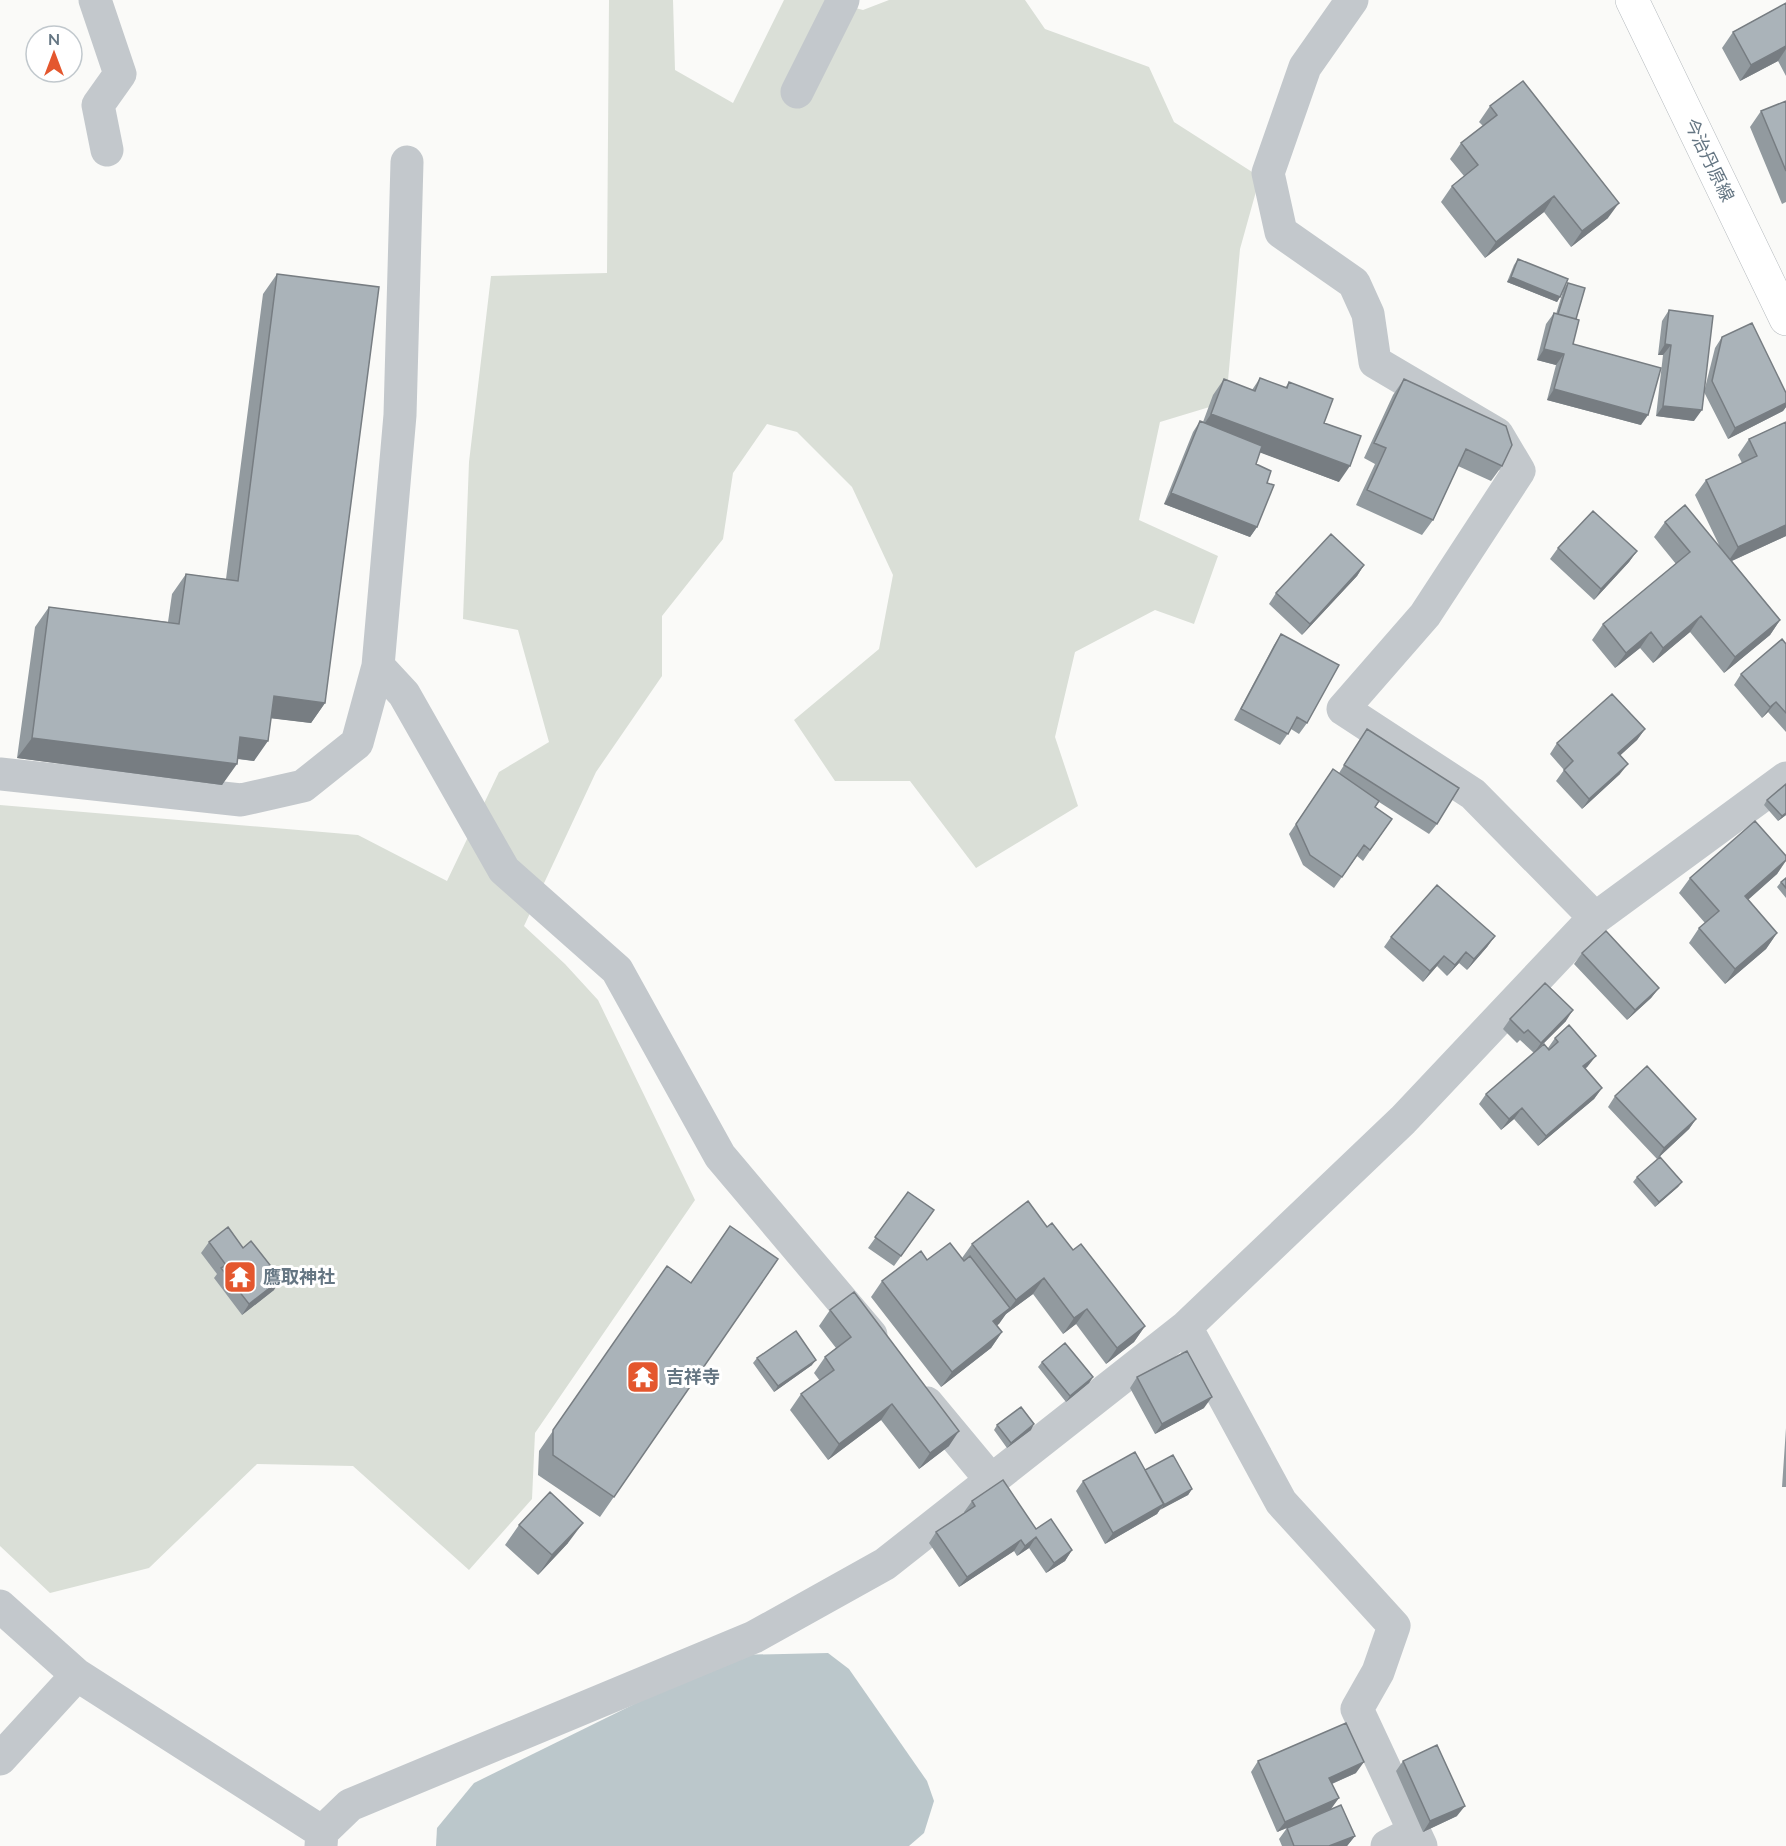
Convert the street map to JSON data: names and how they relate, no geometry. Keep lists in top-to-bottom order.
{
  "streets": {
    "main road": ["今治丹原線"]
  },
  "places": {
    "temple": ["鷹取神社", "吉祥寺"]
  },
  "north": "top"
}
